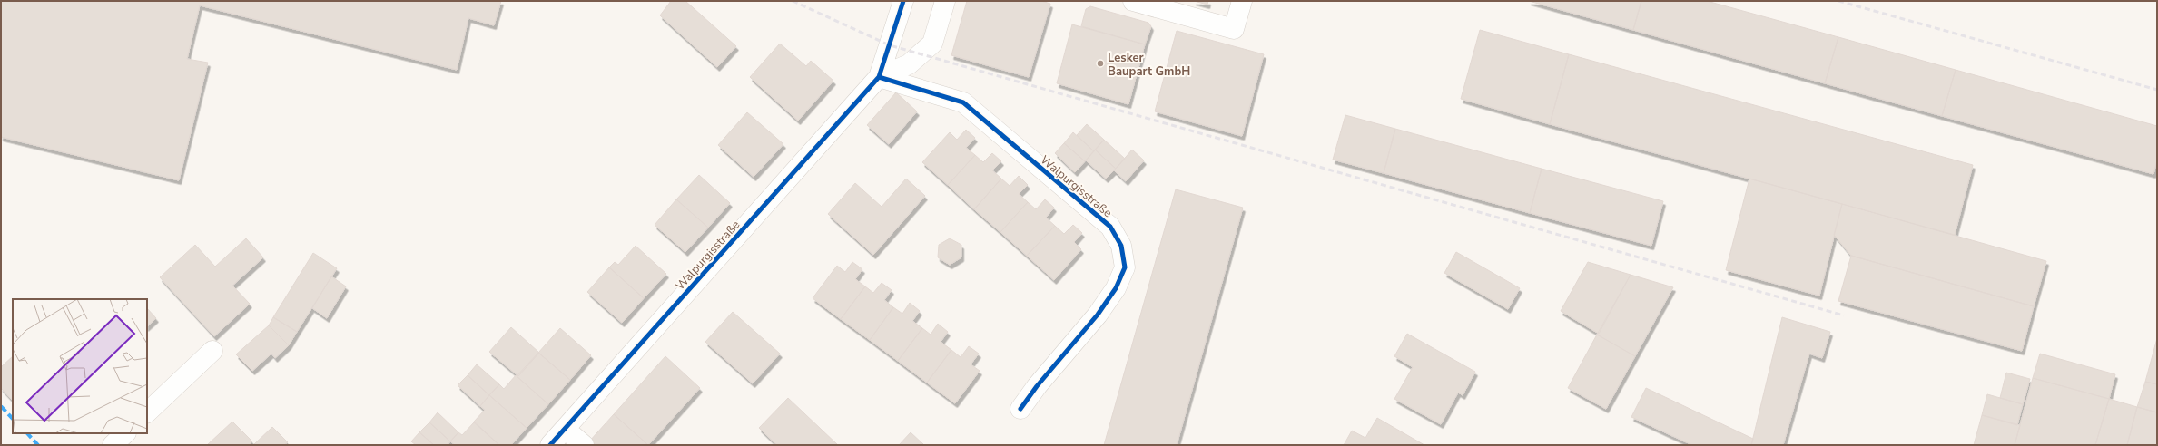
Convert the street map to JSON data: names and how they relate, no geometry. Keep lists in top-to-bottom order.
{
  "streets": {
    "street": ["Walpurgisstraße"]
  },
  "places": ["Lesker Baupart GmbH"]
}
